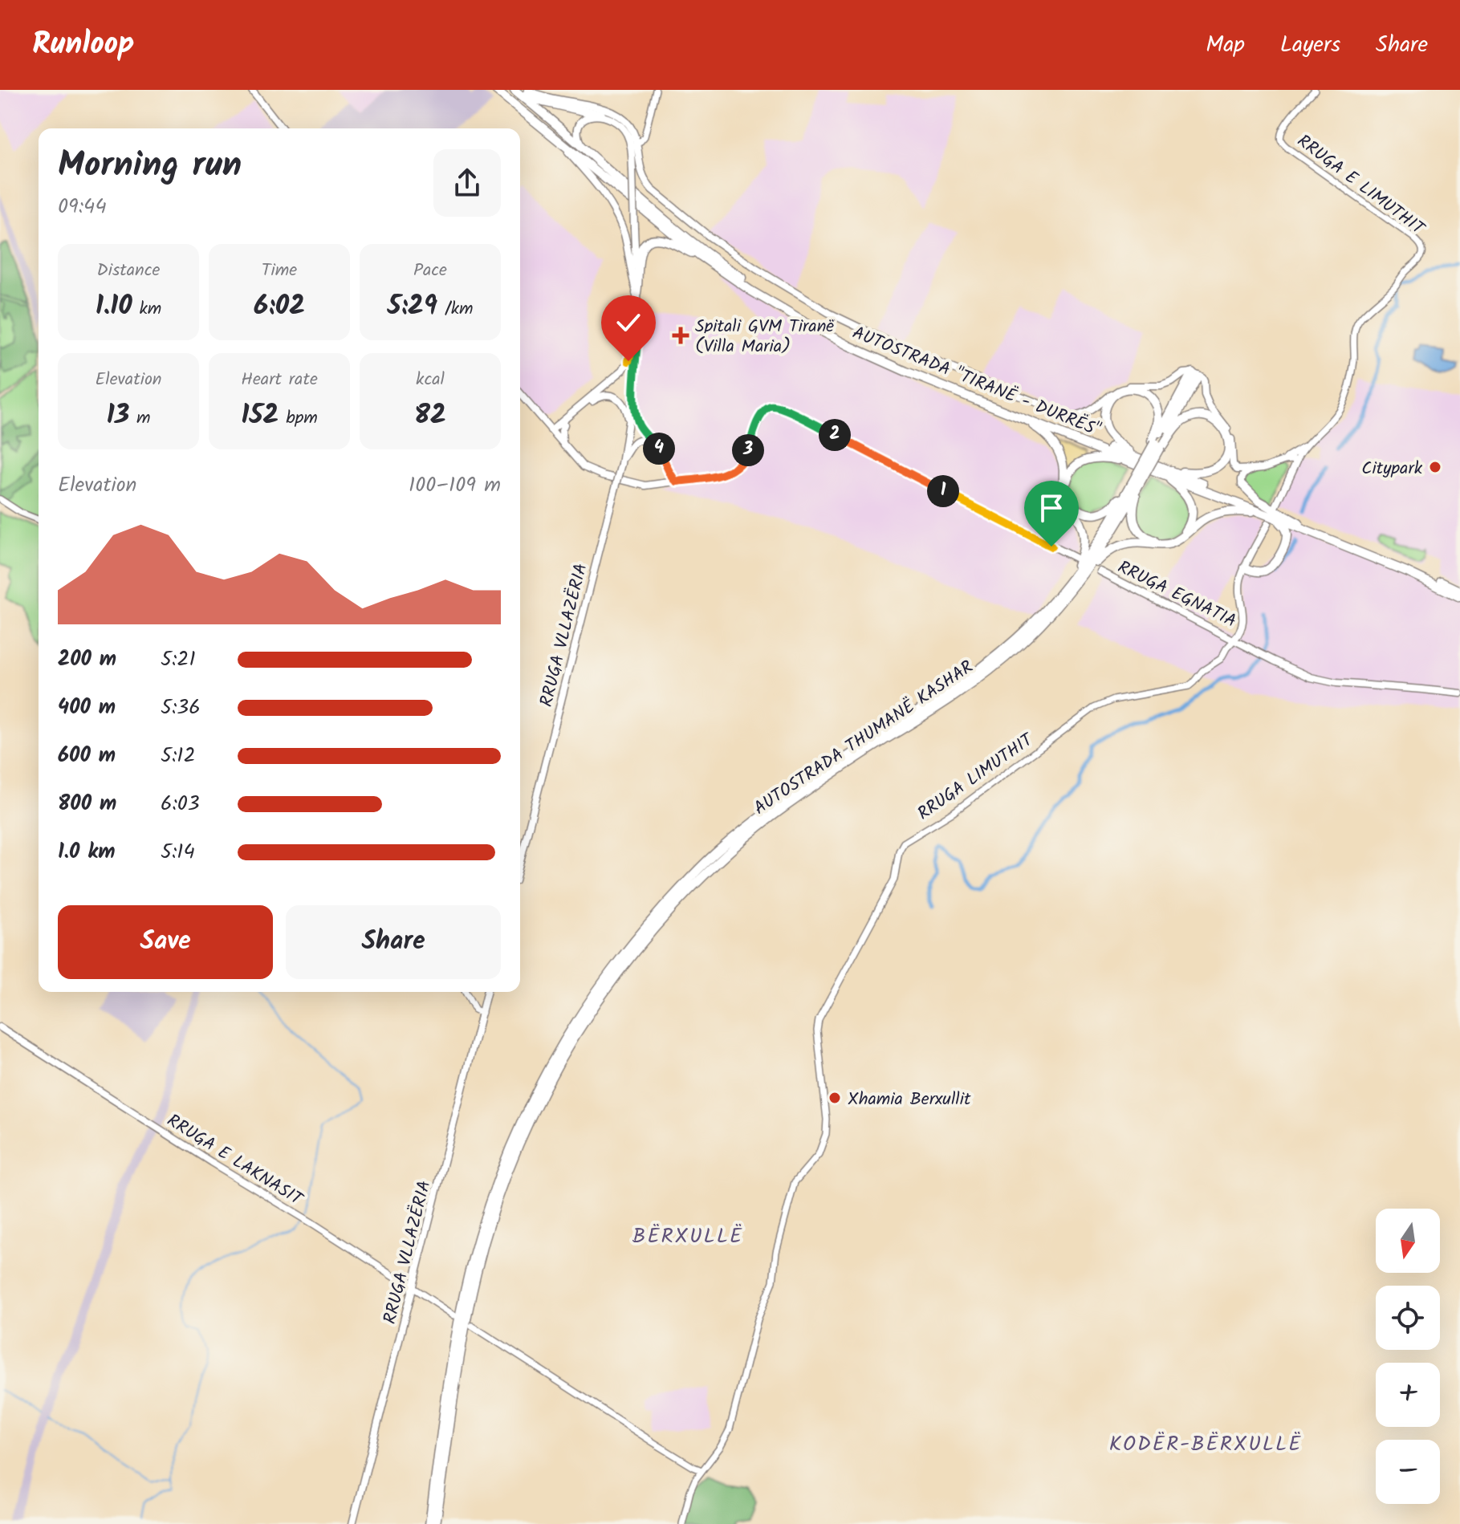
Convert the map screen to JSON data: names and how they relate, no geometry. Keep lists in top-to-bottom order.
{
  "streets": {
    "highway": ["AUTOSTRADA \"TIRANË - DURRËS\"", "AUTOSTRADA THUMANË KASHAR"],
    "main road": ["RRUGA EGNATIA", "RRUGA VLLAZËRIA", "RRUGA E LAKNASIT"],
    "street": ["RRUGA E LIMUTHIT", "RRUGA LIMUTHIT"]
  },
  "crossings": [
    ["AUTOSTRADA \"TIRANË - DURRËS\"", "RRUGA EGNATIA"],
    ["AUTOSTRADA \"TIRANË - DURRËS\"", "AUTOSTRADA THUMANË KASHAR"],
    ["RRUGA EGNATIA", "RRUGA LIMUTHIT"],
    ["RRUGA VLLAZËRIA", "RRUGA E LAKNASIT"]
  ],
  "districts": ["BËRXULLË", "KODËR-BËRXULLË"],
  "places": {
    "health": ["Spitali GVM Tiranë (Villa Maria)"],
    "other": ["Citypark", "Xhamia Berxullit"]
  },
  "north": "bottom",
  "page": {
    "header": "Runloop",
    "nav": ["Map", "Layers", "Share"],
    "heading": ["Morning run", "09:44"],
    "stats": [
      ["Distance", "1.10 km"],
      ["Time", "6:02"],
      ["Pace", "5:29 /km"],
      ["Elevation", "13 m"],
      ["Heart rate", "152 bpm"],
      ["kcal", "82"]
    ],
    "pins": [
      "2",
      "4",
      "3",
      "1"
    ],
    "chart": ["Elevation", "100–109 m"],
    "list": [
      {
        "name": "200 m",
        "note": "5:21"
      },
      {
        "name": "400 m",
        "note": "5:36"
      },
      {
        "name": "600 m",
        "note": "5:12"
      },
      {
        "name": "800 m",
        "note": "6:03"
      },
      {
        "name": "1.0 km",
        "note": "5:14"
      }
    ],
    "buttons": ["Save", "Share"],
    "map_buttons": ["+", "−"]
  }
}
